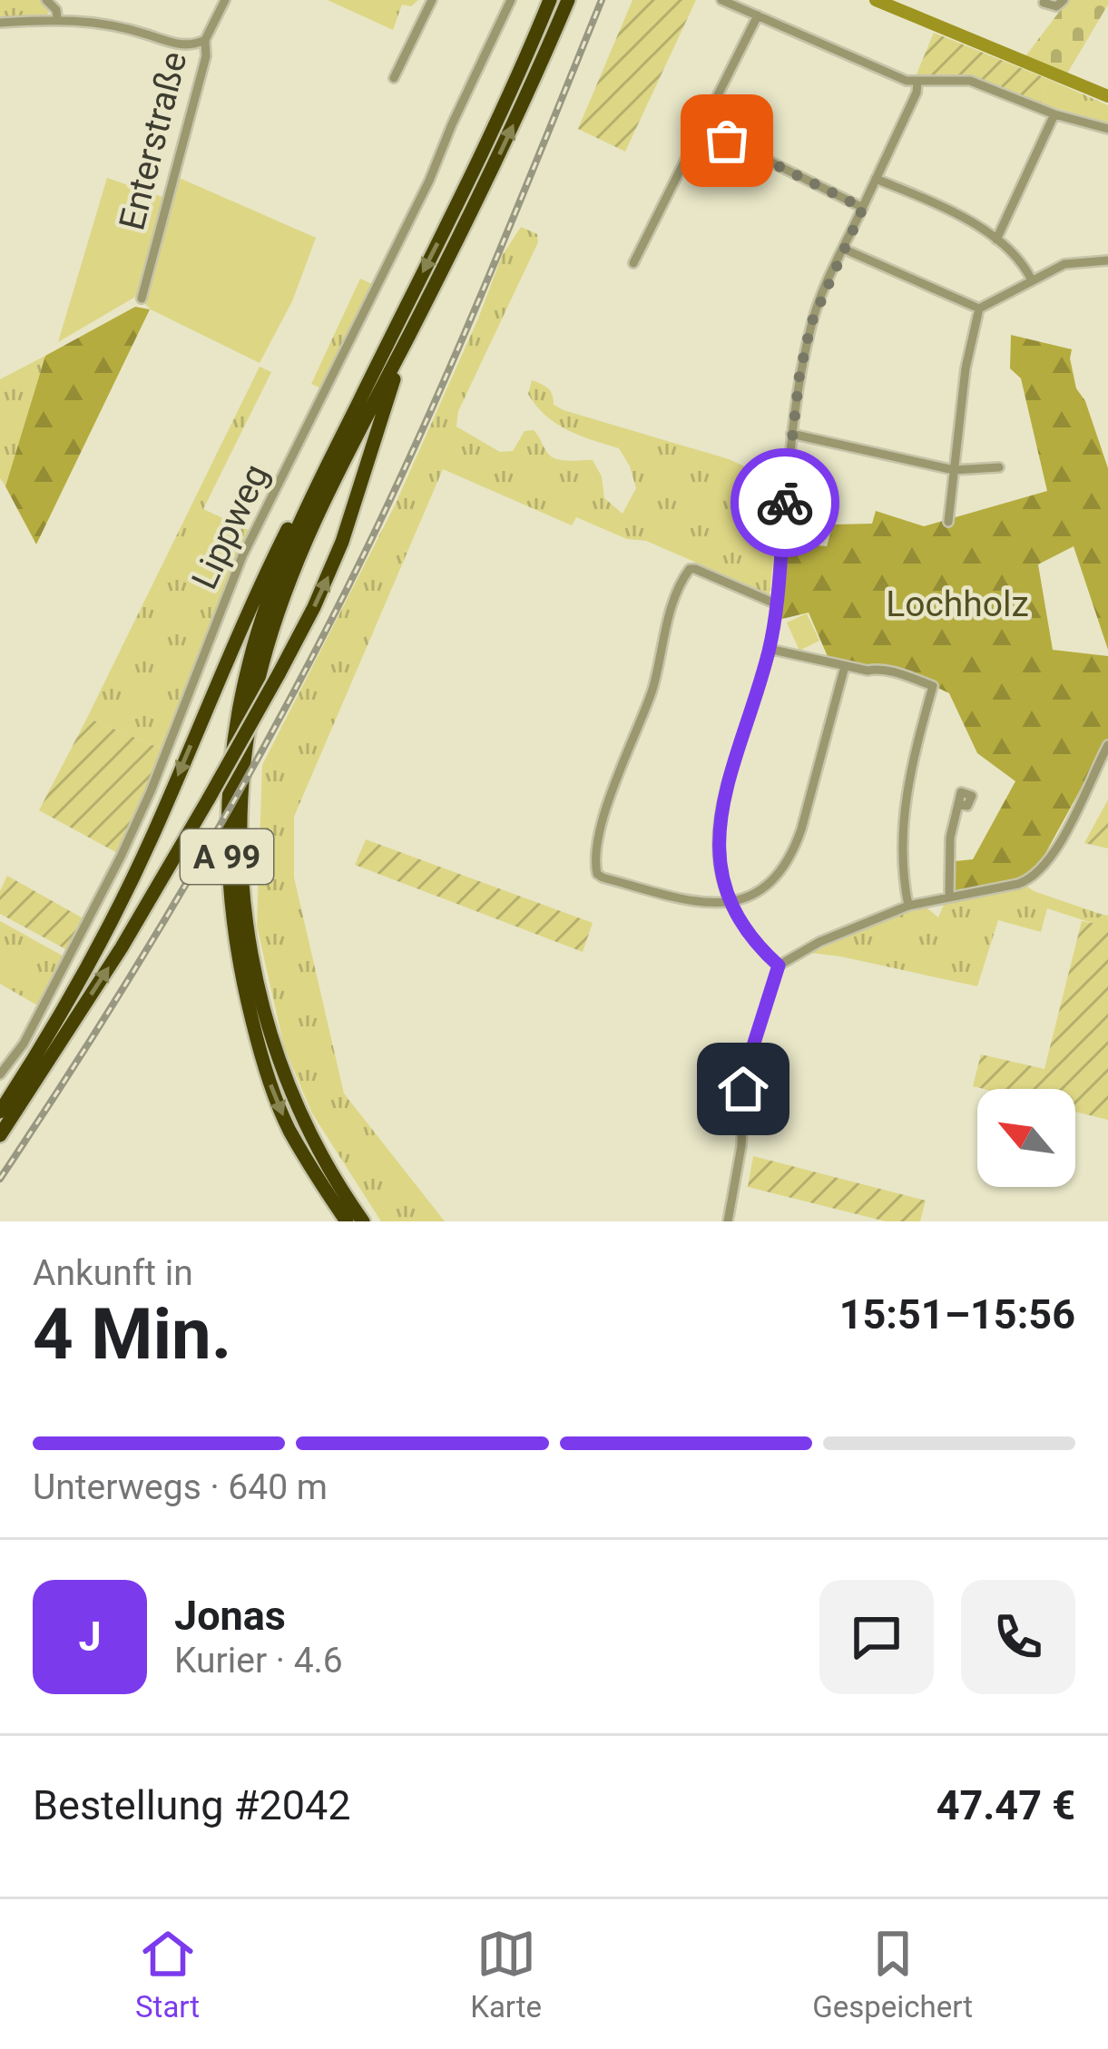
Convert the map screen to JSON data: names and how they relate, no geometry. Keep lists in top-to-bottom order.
{
  "streets": {
    "highway": ["A 99"],
    "street": ["Enterstraße", "Lippweg"]
  },
  "parks": ["Lochholz"],
  "north": "top left",
  "page": {
    "heading": ["4 Min.", "Ankunft in", "15:51–15:56"],
    "panel": [
      "Jonas",
      "Kurier · 4.6",
      "Bestellung #2042",
      "47.47 €"
    ],
    "bar": "Unterwegs · 640 m",
    "round": "J",
    "tabs": ["Start", "Karte", "Gespeichert"]
  }
}
